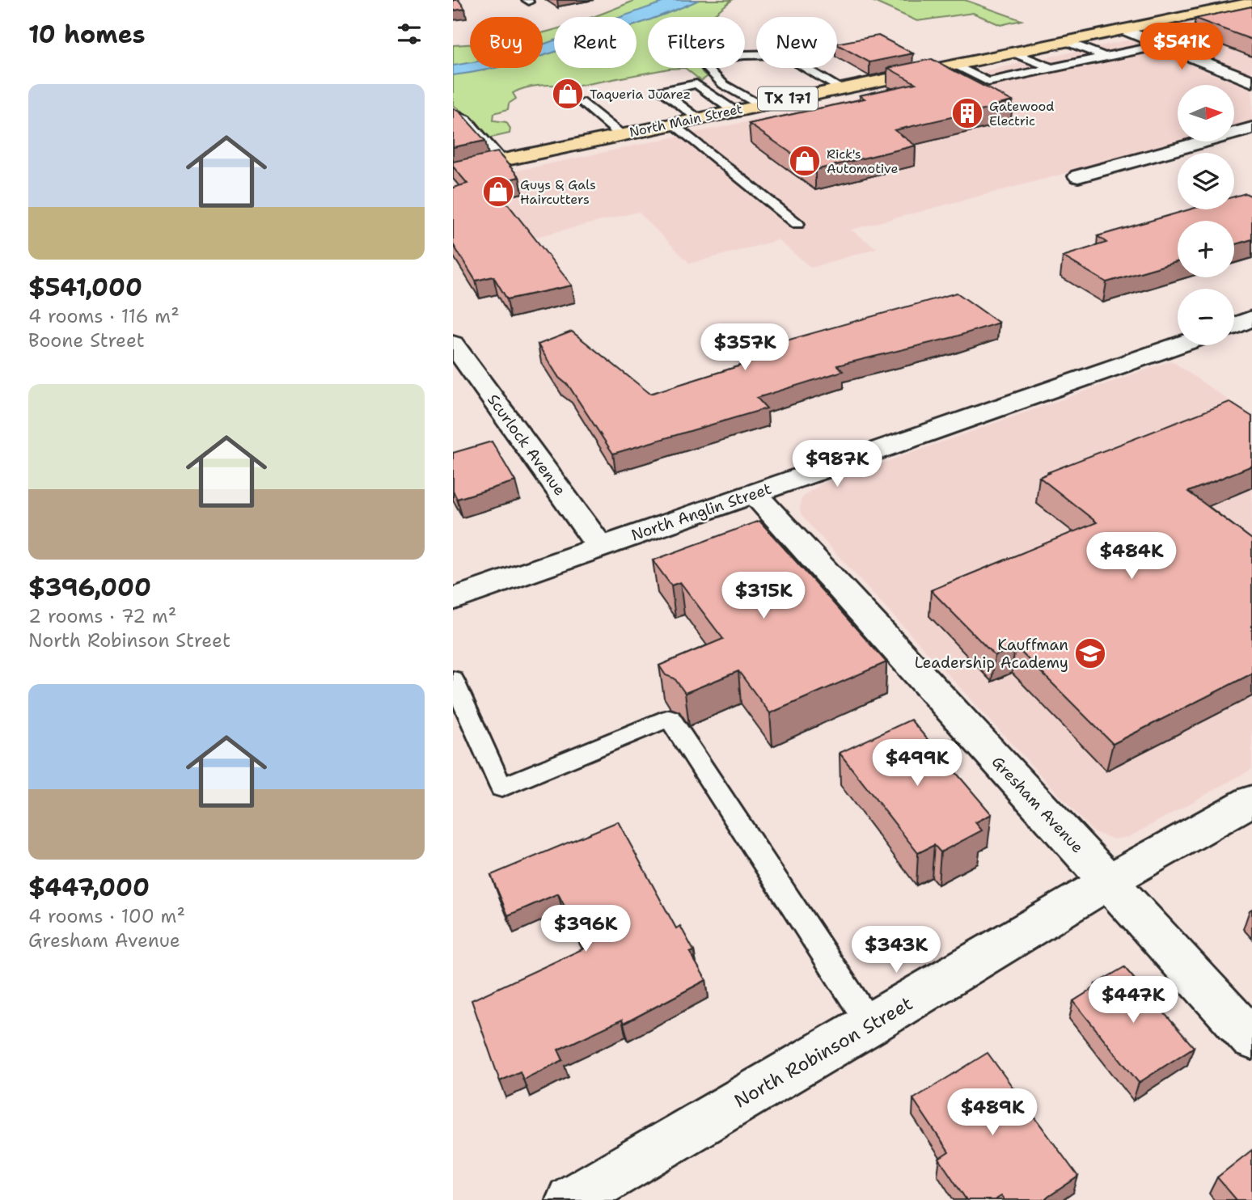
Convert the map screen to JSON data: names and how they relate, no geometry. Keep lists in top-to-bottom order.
{
  "streets": {
    "main road": ["TX 171", "North Main Street"],
    "street": [
      "Scurlock Avenue",
      "North Anglin Street",
      "Gresham Avenue",
      "North Robinson Street"
    ]
  },
  "crossings": [
    ["Scurlock Avenue", "North Anglin Street"],
    ["North Anglin Street", "Gresham Avenue"],
    ["Gresham Avenue", "North Robinson Street"]
  ],
  "places": {
    "shop": ["Taqueria Juarez", "Rick's Automotive", "Guys & Gals Haircutters"],
    "building": ["Gatewood Electric"],
    "school or university": ["Kauffman Leadership Academy"]
  },
  "north": "right",
  "page": {
    "heading": "10 homes",
    "chip": [
      "Buy",
      "Rent",
      "Filters",
      "New"
    ],
    "price": [
      "$541K",
      "$357K",
      "$987K",
      "$484K",
      "$315K",
      "$499K",
      "$396K",
      "$343K",
      "$447K",
      "$489K"
    ],
    "list": [
      {
        "name": "$541,000",
        "note": "4 rooms · 116 m² · Boone Street"
      },
      {
        "name": "$396,000",
        "note": "2 rooms · 72 m² · North Robinson Street"
      },
      {
        "name": "$447,000",
        "note": "4 rooms · 100 m² · Gresham Avenue"
      }
    ],
    "map_buttons": ["+", "−"]
  }
}
